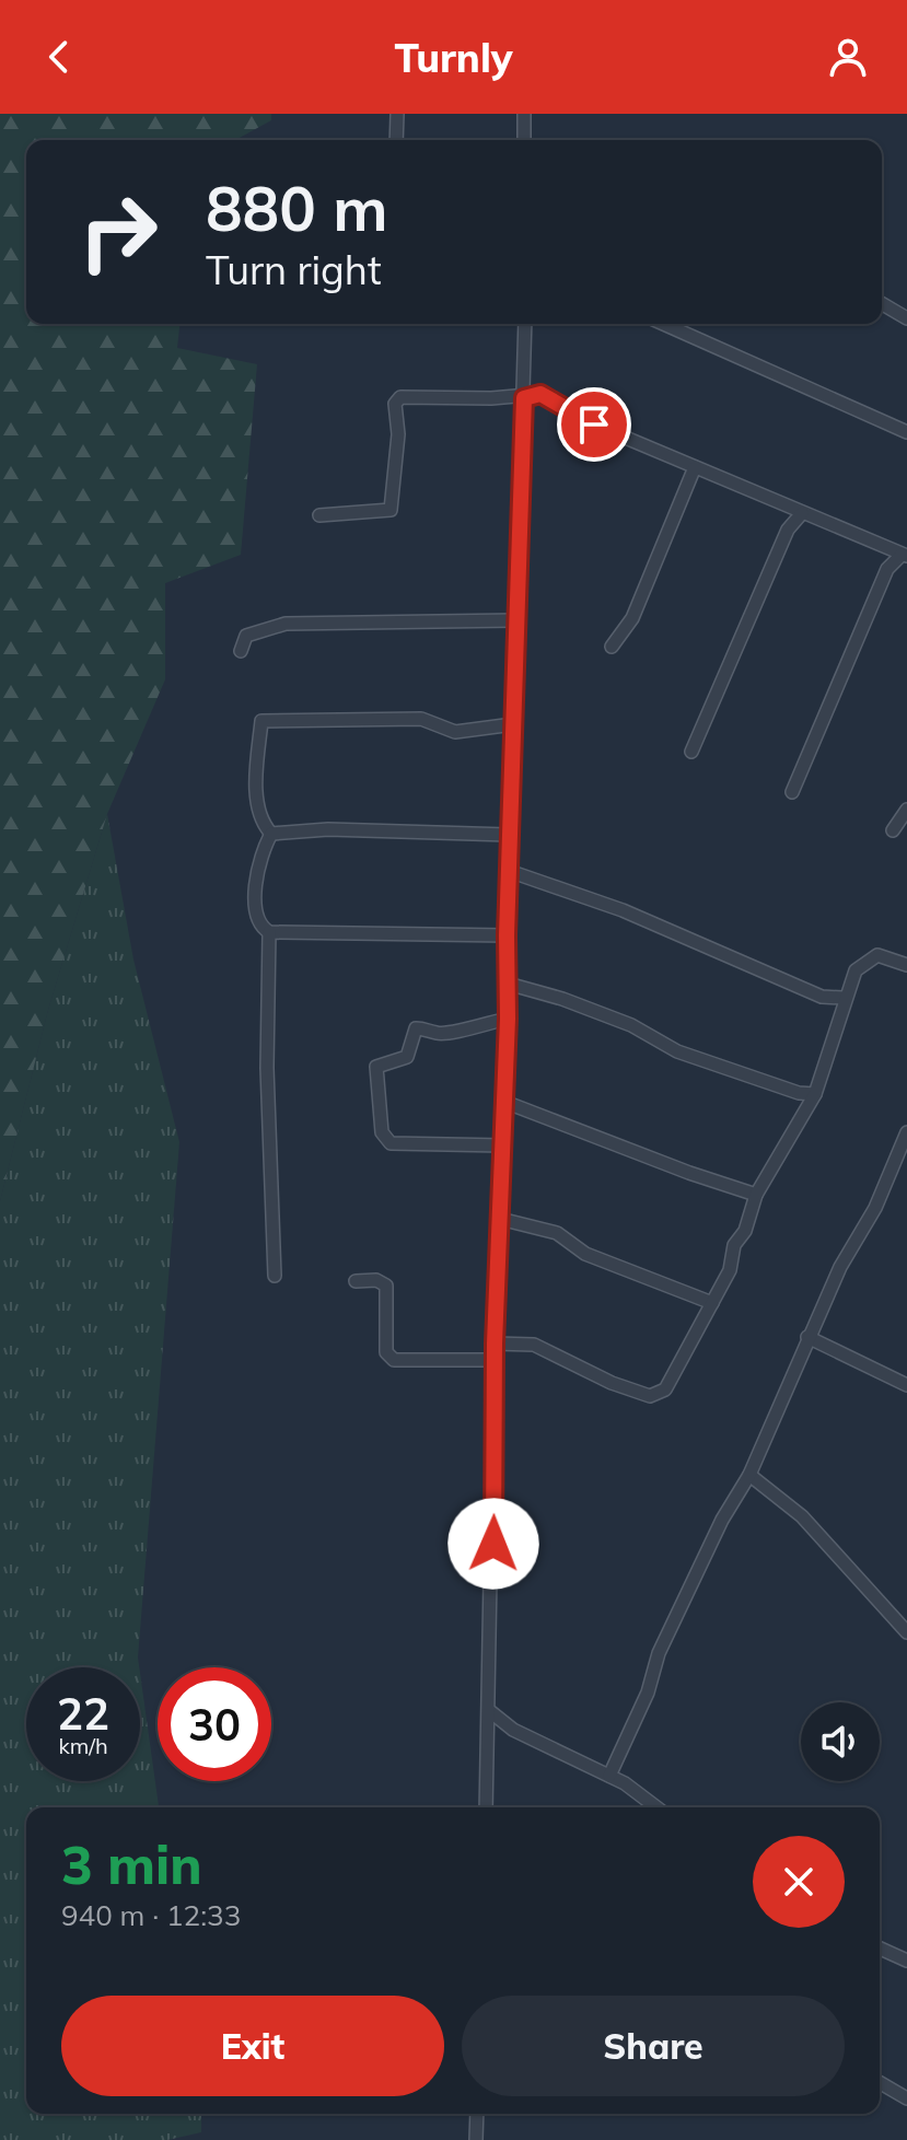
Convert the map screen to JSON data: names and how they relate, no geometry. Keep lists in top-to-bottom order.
{
  "page": {
    "header": "Turnly",
    "turn": ["880 m", "Turn right"],
    "speed": "22 km/h",
    "limit": "30",
    "heading": ["3 min", "940 m · 12:33"],
    "buttons": ["Exit", "Share"]
  }
}
